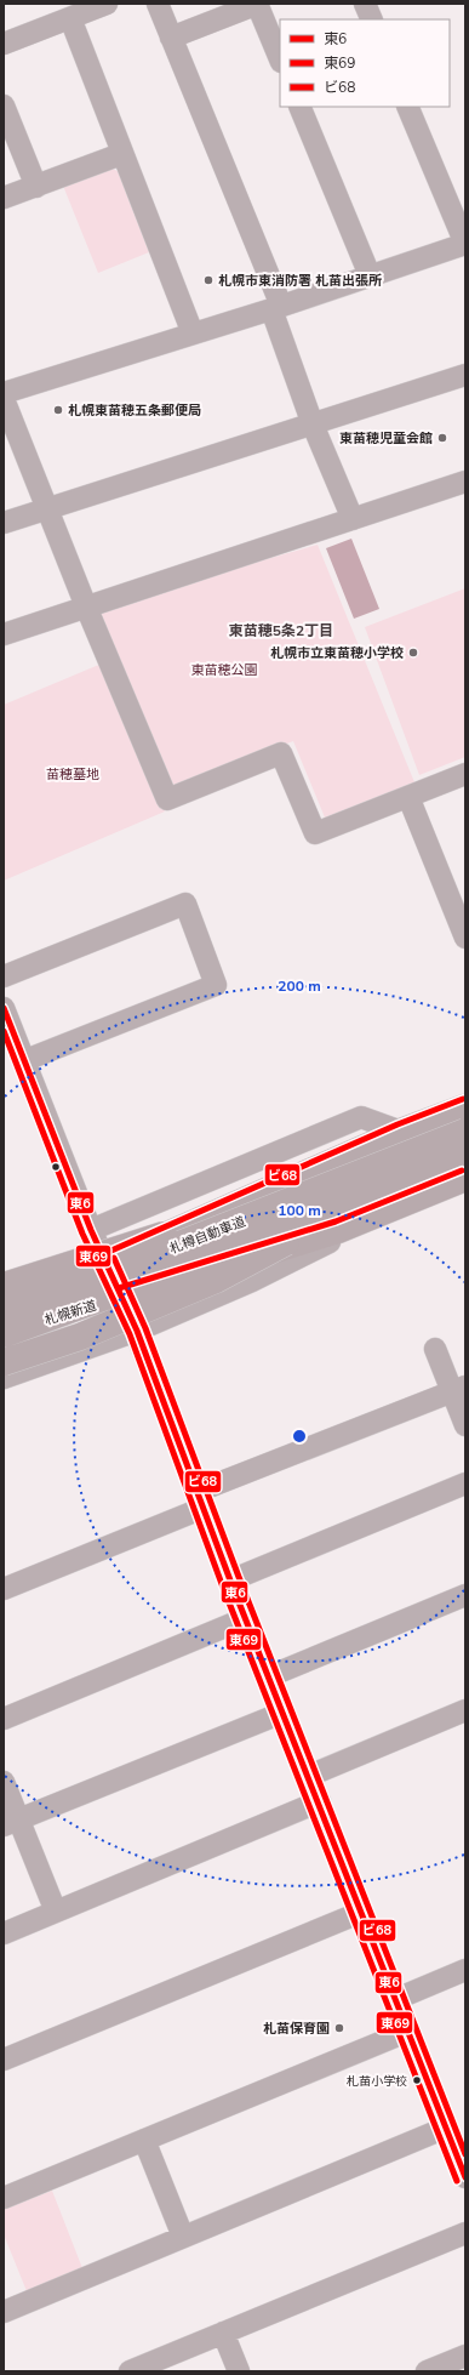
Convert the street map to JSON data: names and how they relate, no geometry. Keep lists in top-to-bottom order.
{
  "streets": {
    "highway": ["札樽自動車道", "札幌新道"]
  },
  "crossings": [
    ["札樽自動車道", "札幌新道"]
  ],
  "districts": ["東苗穂5条2丁目"],
  "parks": ["東苗穂公園", "苗穂墓地"],
  "places": [
    "札幌市東消防署 札苗出張所",
    "札幌東苗穂五条郵便局",
    "東苗穂児童会館",
    "札幌市立東苗穂小学校",
    "札苗保育園",
    "札苗小学校"
  ],
  "lines": ["transit line 東6", "transit line 東69", "transit line ビ68"],
  "legend": ["東6", "東69", "ビ68"],
  "rings": ["200 m", "100 m"]
}
